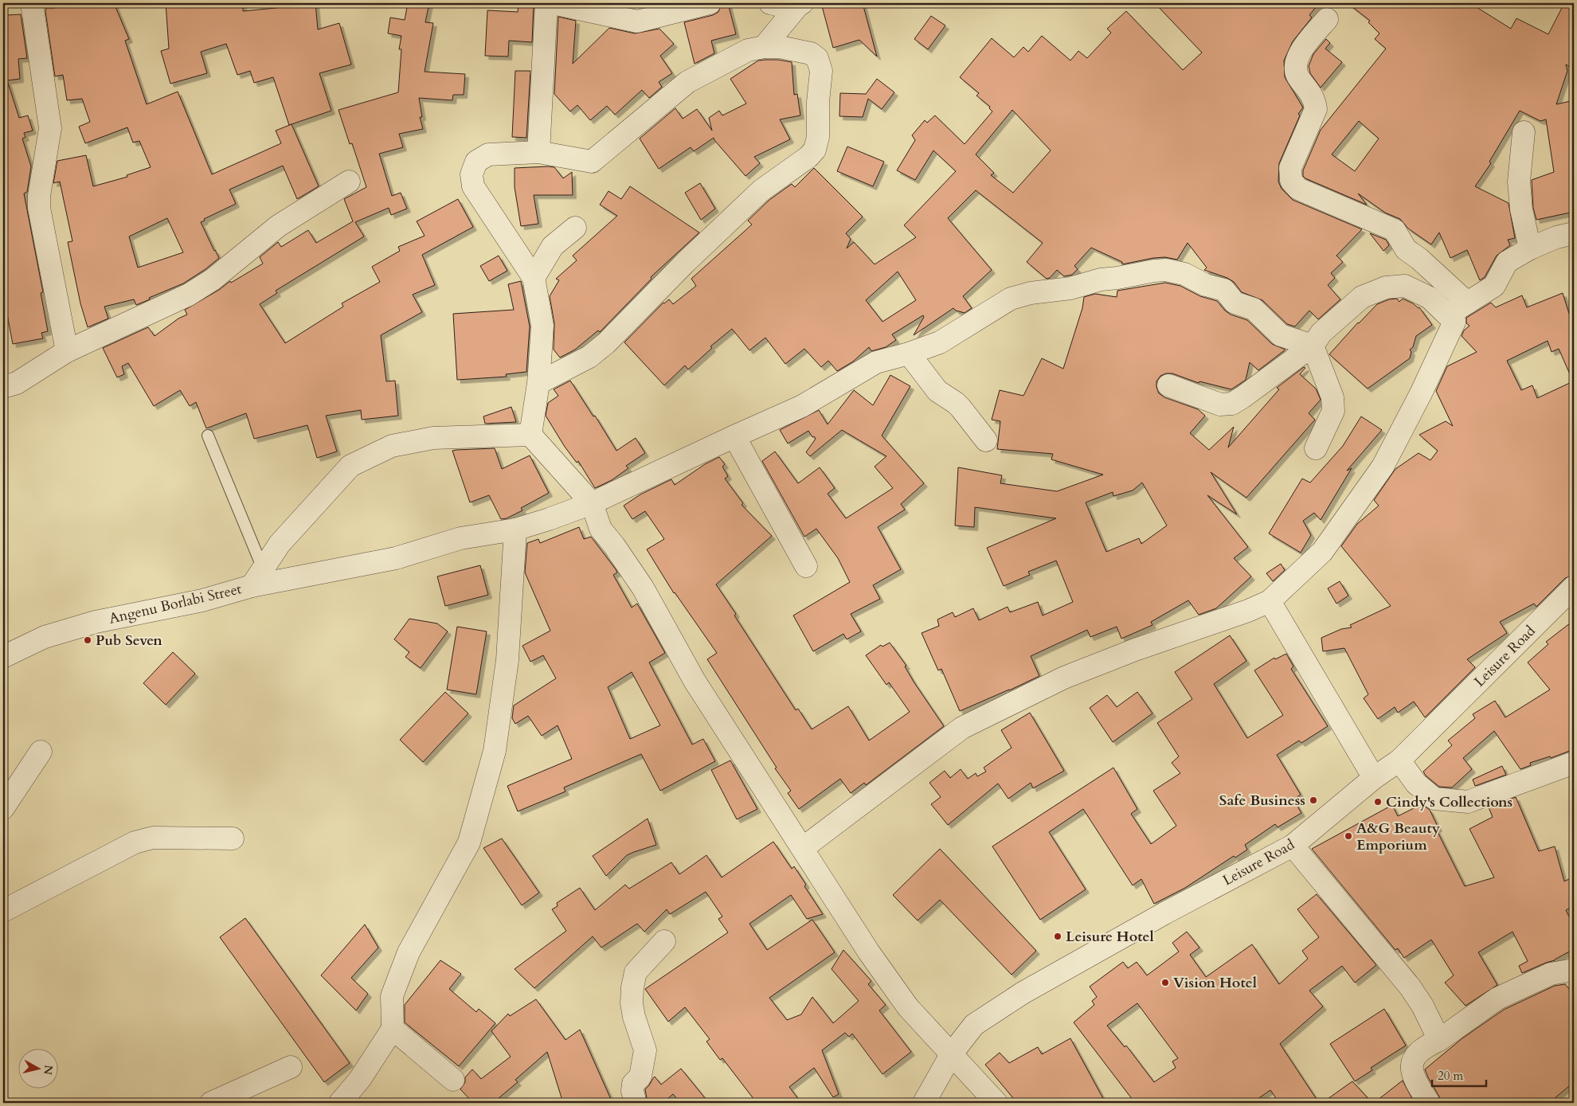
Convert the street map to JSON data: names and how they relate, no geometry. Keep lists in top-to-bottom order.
{
  "streets": {
    "street": ["Angenu Borlabi Street", "Leisure Road"]
  },
  "places": [
    "Pub Seven",
    "Safe Business",
    "Cindy's Collections",
    "A&G Beauty Emporium",
    "Leisure Hotel",
    "Vision Hotel"
  ],
  "scale_bar": "20 m",
  "north": "right"
}
